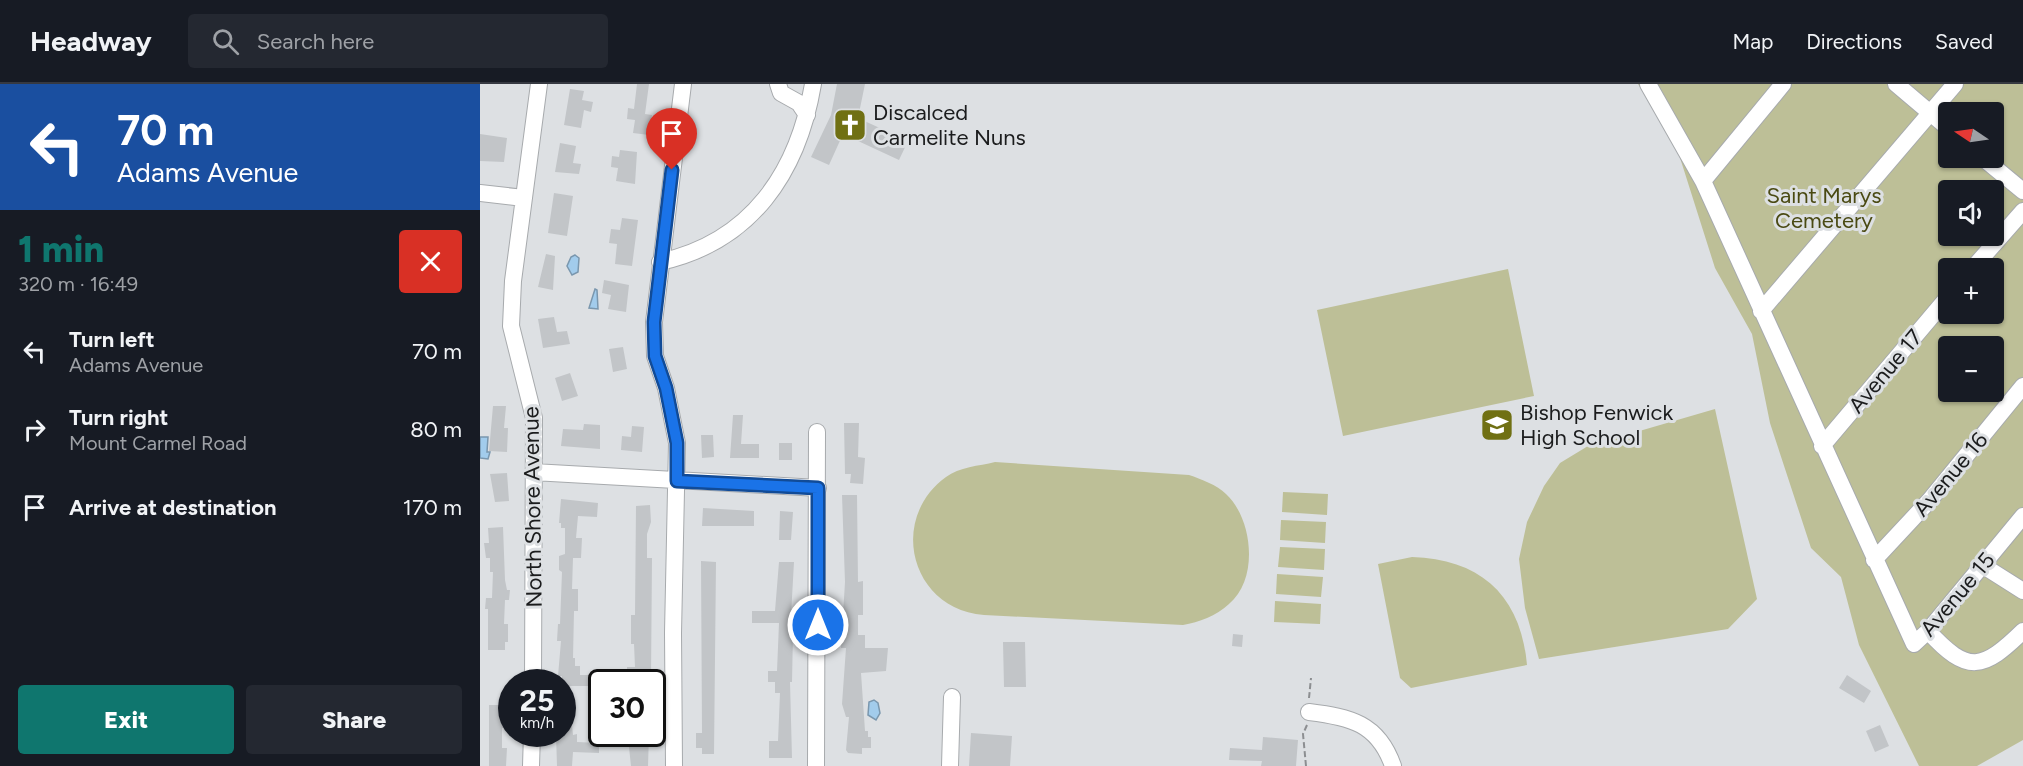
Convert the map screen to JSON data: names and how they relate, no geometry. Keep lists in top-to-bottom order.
{
  "streets": {
    "street": [
      "Avenue 17",
      "Avenue 16",
      "North Shore Avenue",
      "Avenue 15"
    ]
  },
  "crossings": [
    ["Avenue 16", "Avenue 15"]
  ],
  "parks": ["Saint Marys Cemetery"],
  "places": {
    "church": ["Discalced Carmelite Nuns"],
    "school or university": ["Bishop Fenwick High School"]
  },
  "north": "left",
  "page": {
    "header": "Headway",
    "search": "Search here",
    "nav": ["Map", "Directions", "Saved"],
    "turn": ["70 m", "Adams Avenue"],
    "map_buttons": ["+", "−"],
    "heading": ["1 min", "320 m · 16:49"],
    "list": [
      {
        "name": "Turn left",
        "note": "Adams Avenue",
        "value": "70 m"
      },
      {
        "name": "Turn right",
        "note": "Mount Carmel Road",
        "value": "80 m"
      },
      {
        "name": "Arrive at destination",
        "value": "170 m"
      }
    ],
    "speed": "25 km/h",
    "limit": "30",
    "buttons": ["Exit", "Share"]
  }
}
